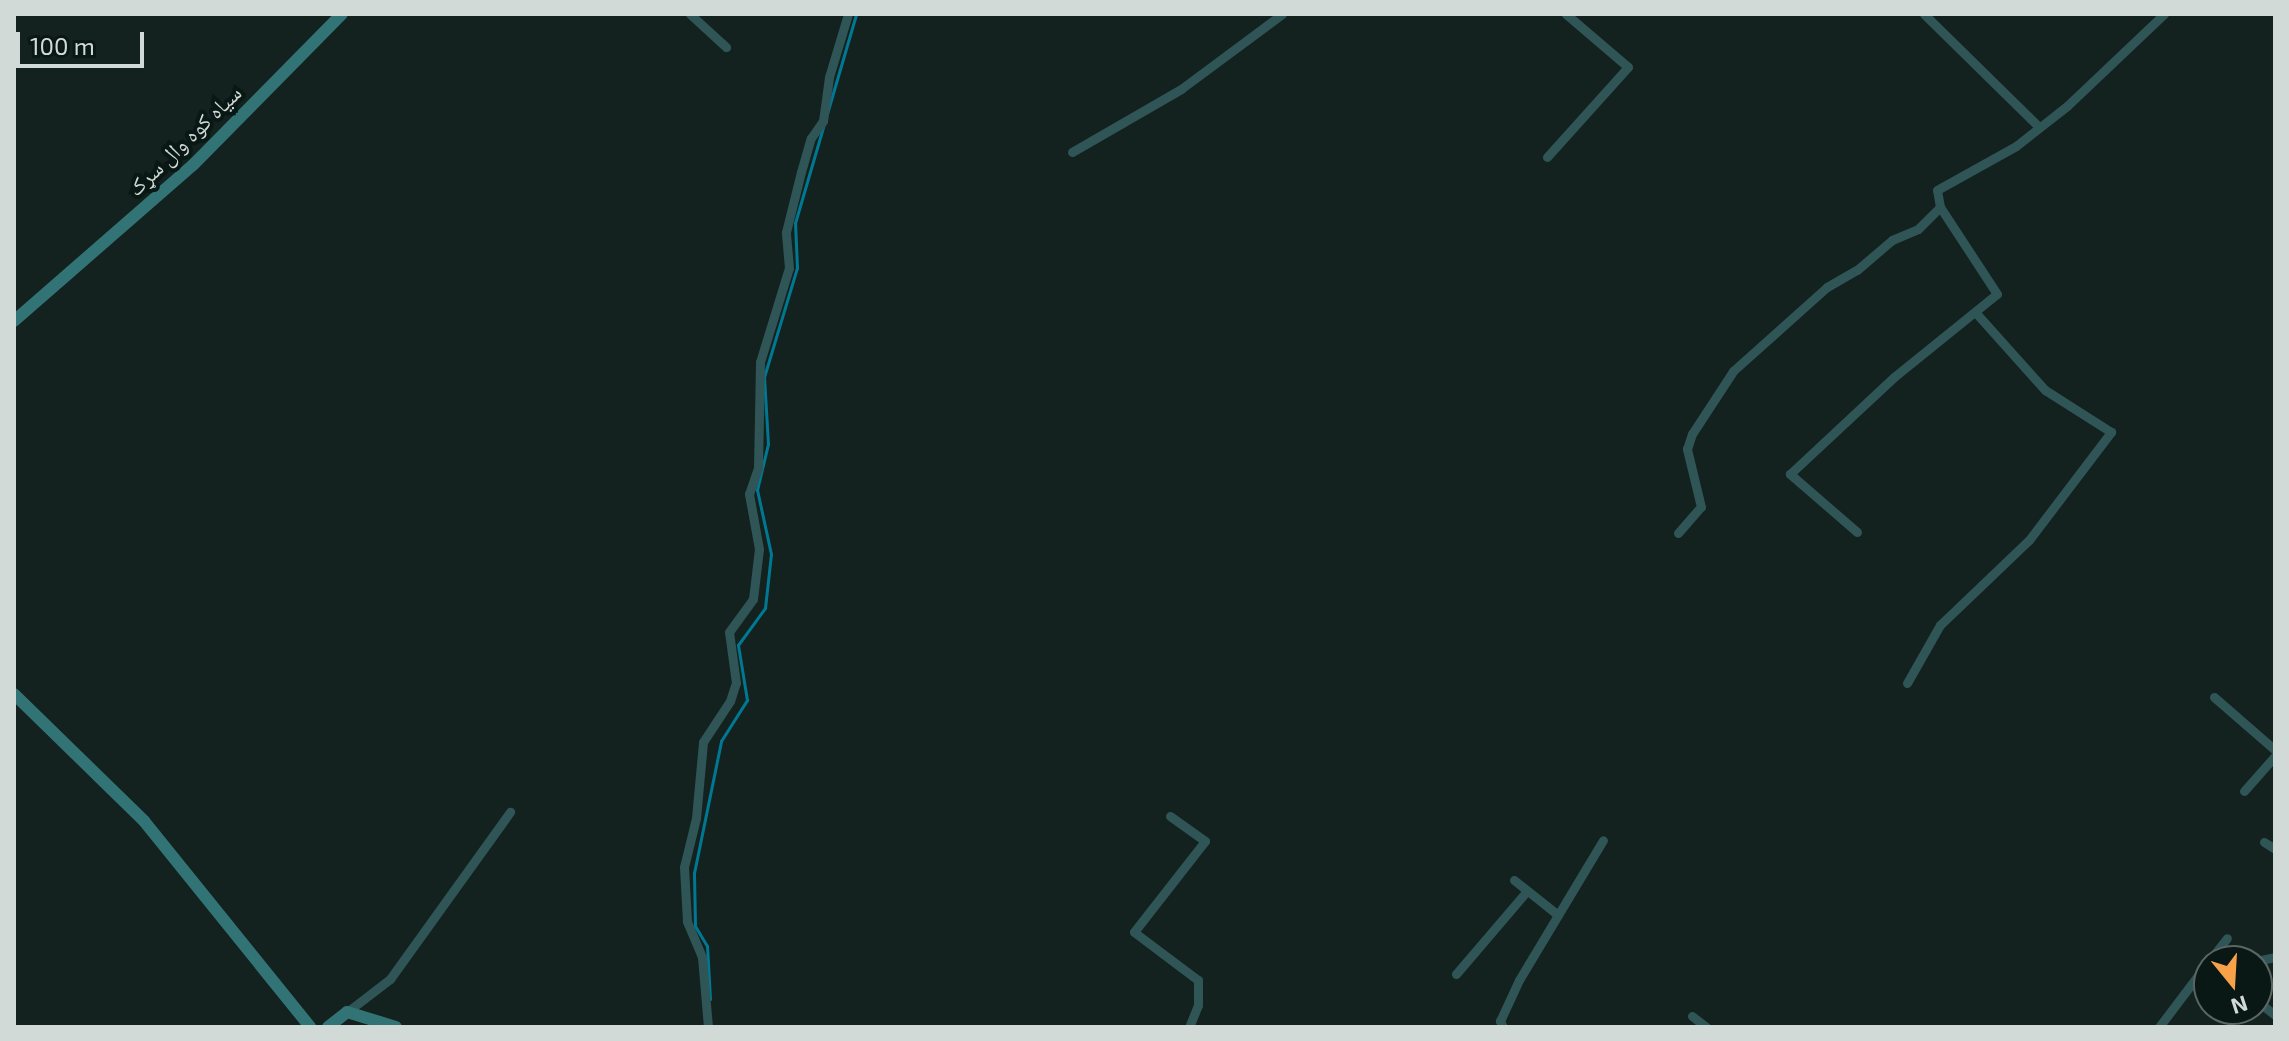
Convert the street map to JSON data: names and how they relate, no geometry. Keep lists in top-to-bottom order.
{
  "streets": {
    "street": ["سیاه کوه وال سړک"]
  },
  "scale_bar": "100 m",
  "north": "bottom"
}
